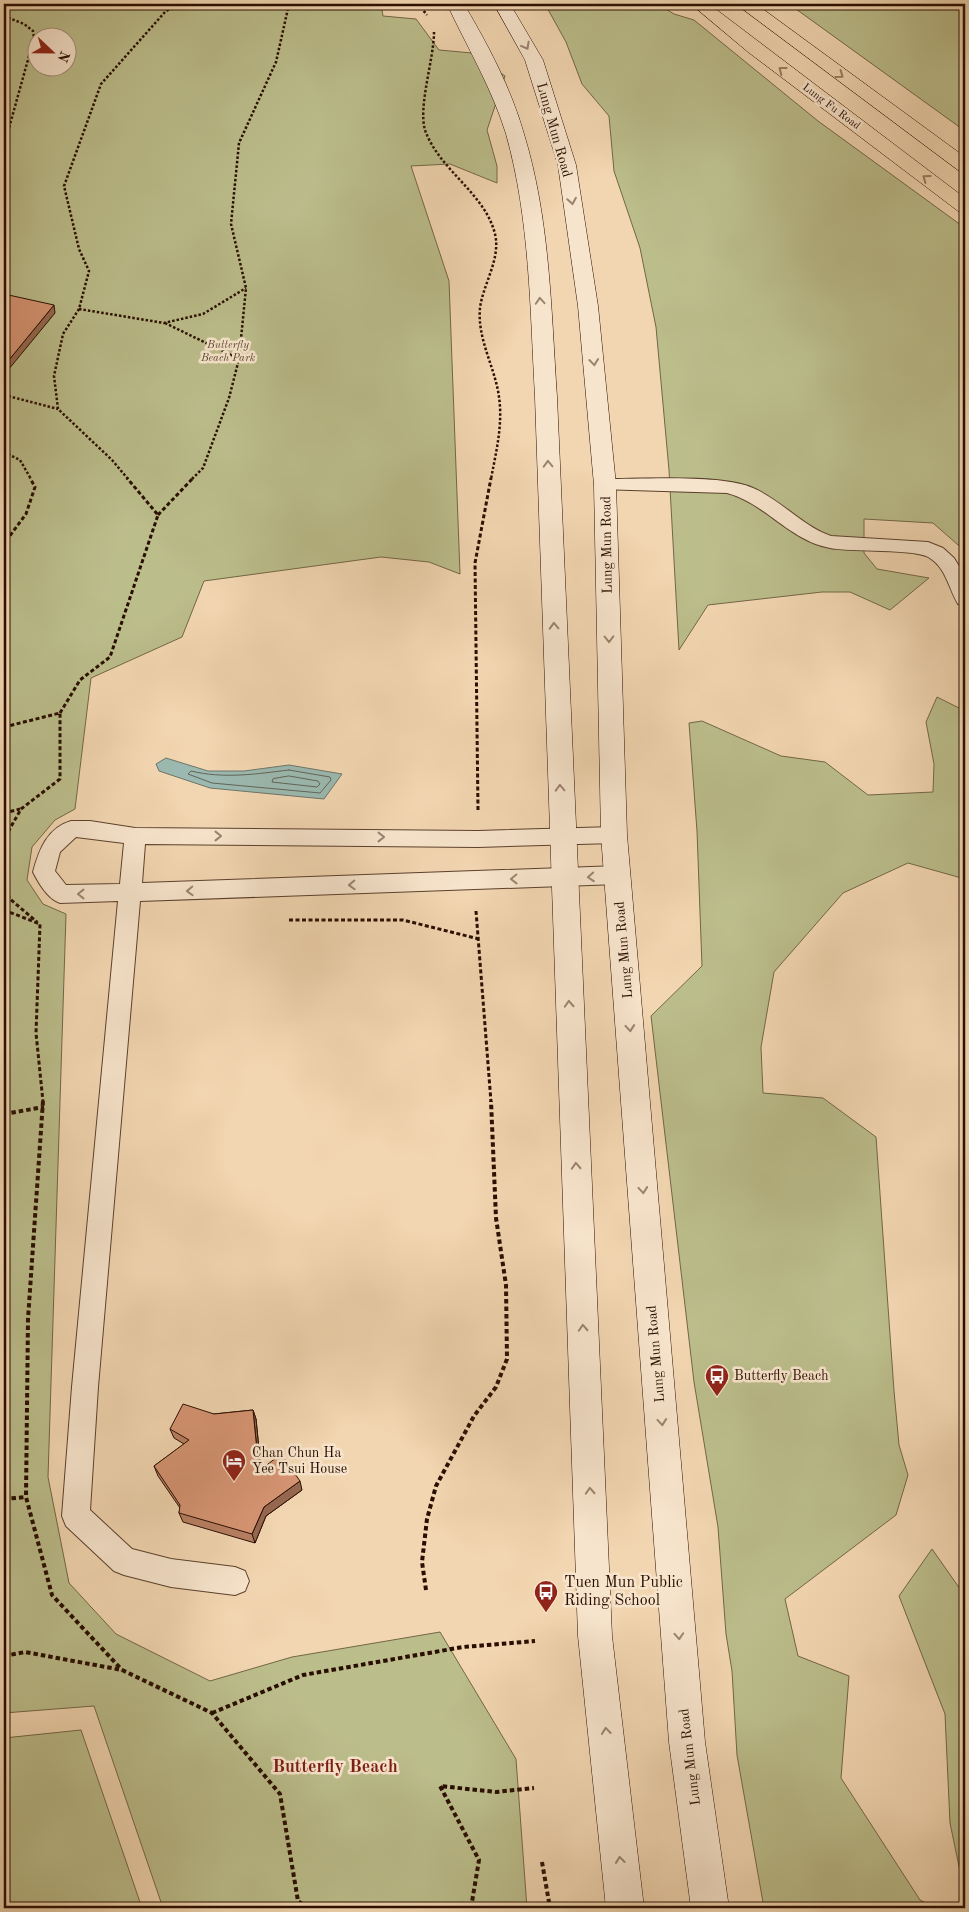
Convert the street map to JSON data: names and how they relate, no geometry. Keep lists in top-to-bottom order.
{
  "streets": {
    "main road": ["Lung Fu Road", "Lung Mun Road"]
  },
  "districts": ["Butterfly Beach"],
  "parks": ["Butterfly Beach Park"],
  "places": {
    "bus stop": ["Butterfly Beach", "Tuen Mun Public Riding School"],
    "hotel": ["Chan Chun Ha Yee Tsui House"]
  },
  "north": "right"
}
